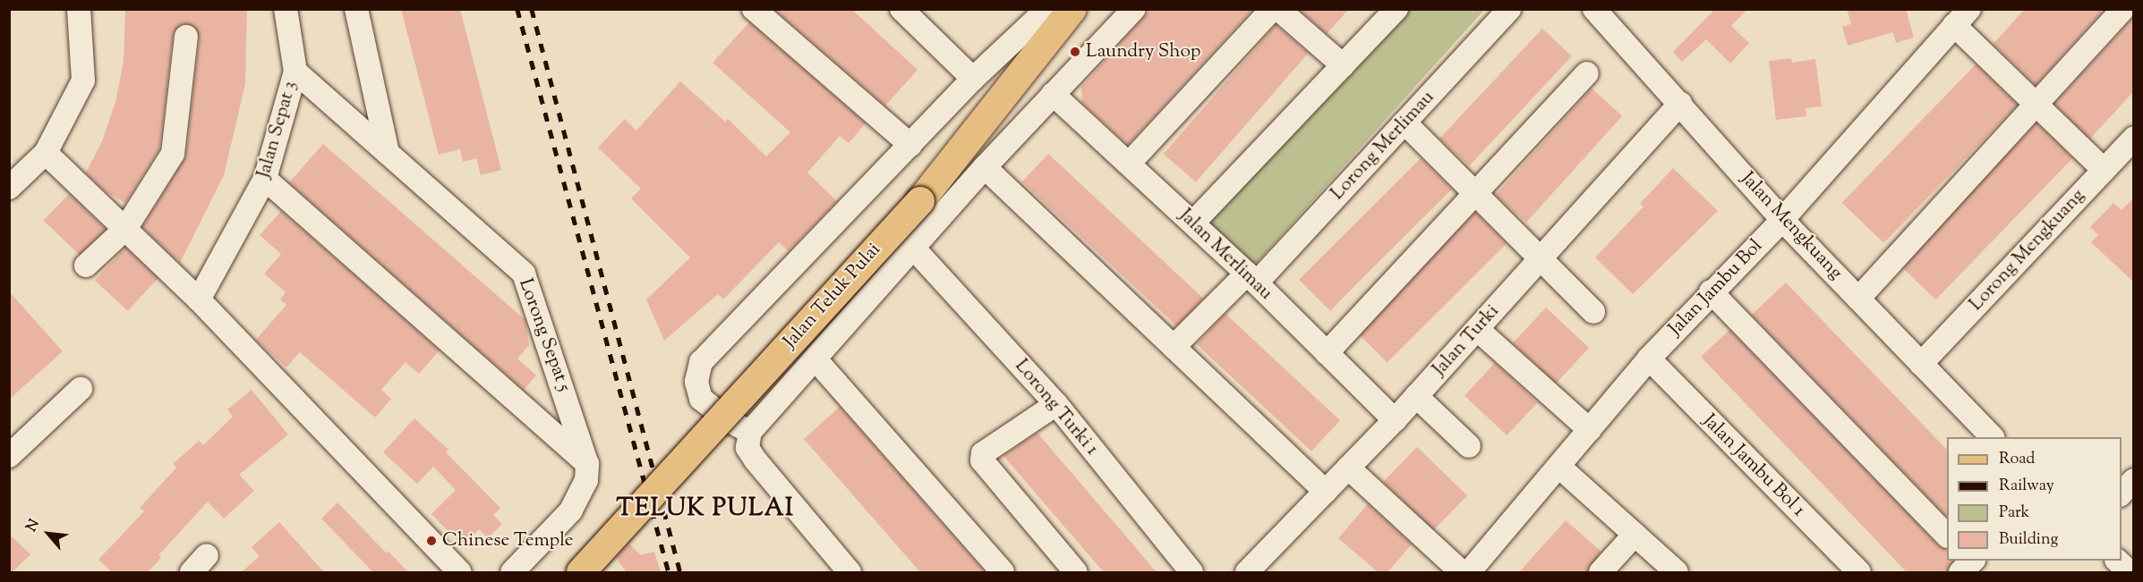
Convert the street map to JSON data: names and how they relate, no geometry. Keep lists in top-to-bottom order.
{
  "streets": {
    "main road": ["Jalan Teluk Pulai"],
    "street": [
      "Jalan Sepat 3",
      "Lorong Merlimau",
      "Jalan Mengkuang",
      "Lorong Mengkuang",
      "Jalan Merlimau",
      "Jalan Jambu Bol",
      "Lorong Sepat 5",
      "Jalan Turki",
      "Lorong Turki 1",
      "Jalan Jambu Bol 1"
    ]
  },
  "crossings": [
    ["Jalan Sepat 3", "Lorong Sepat 5"],
    ["Lorong Merlimau", "Jalan Merlimau"],
    ["Jalan Mengkuang", "Lorong Mengkuang"],
    ["Jalan Mengkuang", "Jalan Jambu Bol"],
    ["Jalan Mengkuang", "Jalan Turki"],
    ["Jalan Merlimau", "Jalan Turki"],
    ["Jalan Jambu Bol", "Jalan Jambu Bol 1"]
  ],
  "districts": ["TELUK PULAI"],
  "places": ["Laundry Shop", "Chinese Temple"],
  "legend": [
    "Road",
    "Railway",
    "Park",
    "Building"
  ],
  "north": "top left"
}
